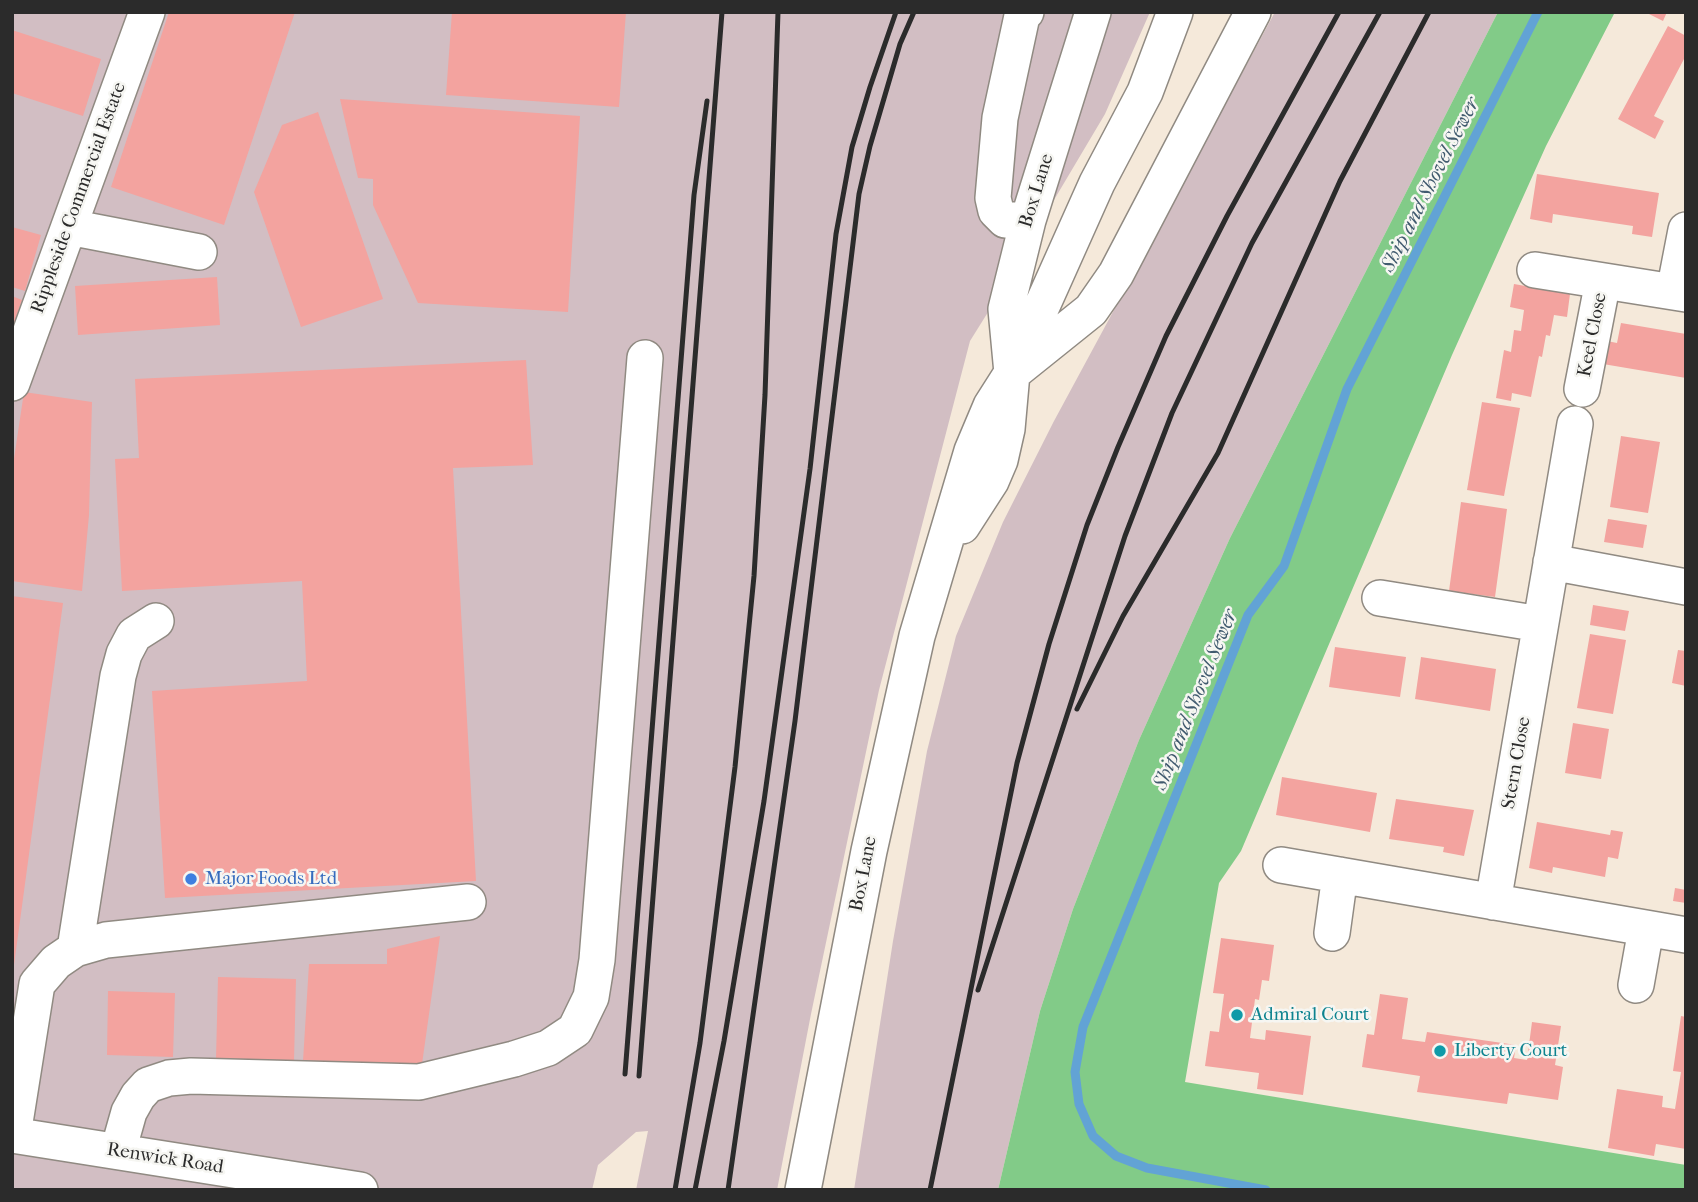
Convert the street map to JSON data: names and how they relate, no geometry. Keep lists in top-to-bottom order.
{
  "streets": {
    "street": [
      "Box Lane",
      "Rippleside Commercial Estate",
      "Keel Close",
      "Stern Close",
      "Renwick Road"
    ]
  },
  "water": ["Ship and Shovel Sewer"],
  "places": ["Major Foods Ltd", "Admiral Court", "Liberty Court"]
}
